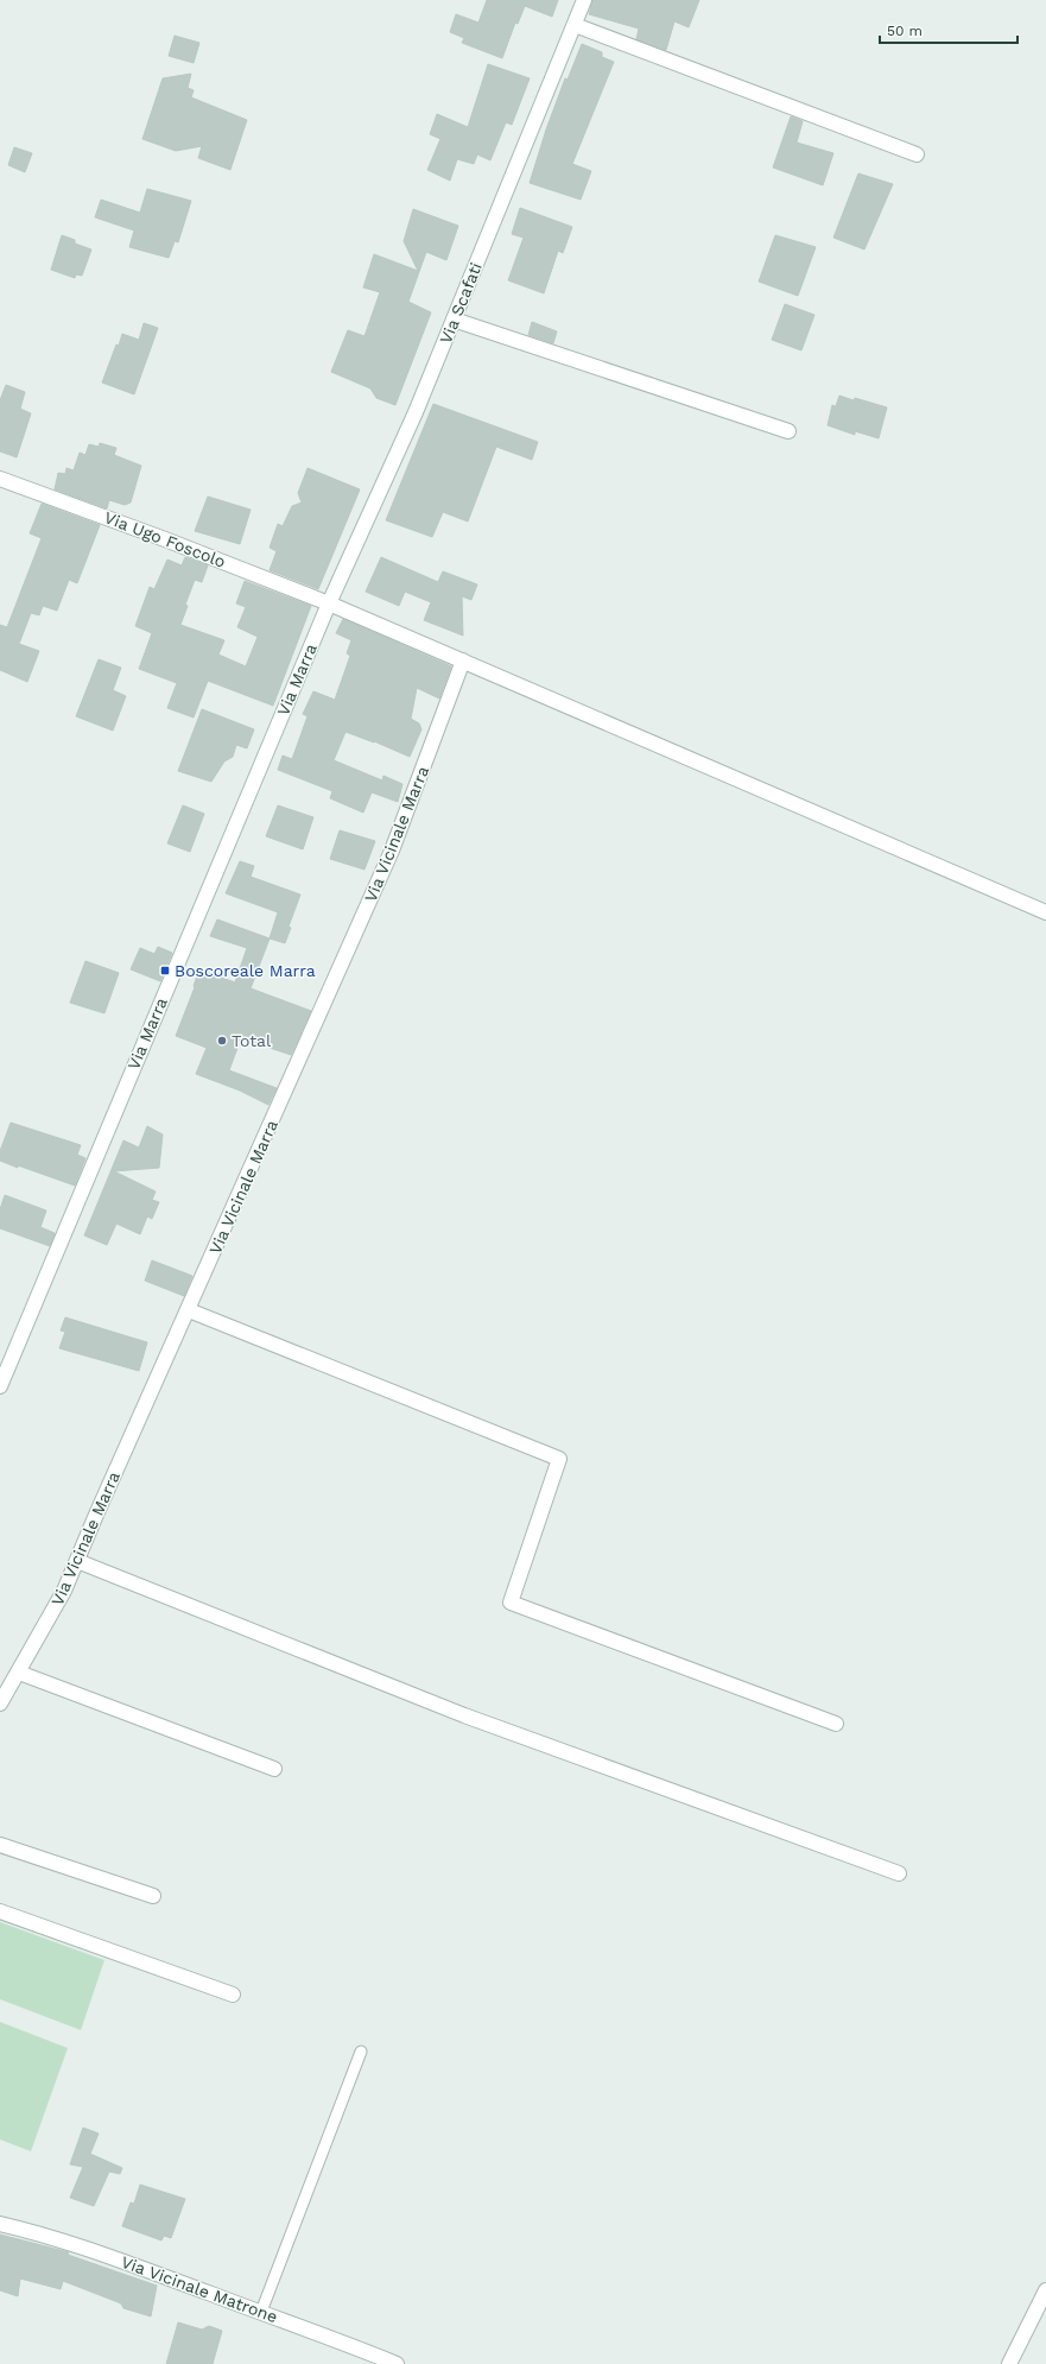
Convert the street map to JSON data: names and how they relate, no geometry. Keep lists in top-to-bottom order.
{
  "streets": {
    "street": [
      "Via Scafati",
      "Via Ugo Foscolo",
      "Via Marra",
      "Via Vicinale Marra",
      "Via Vicinale Matrone"
    ]
  },
  "crossings": [
    ["Via Scafati", "Via Ugo Foscolo"],
    ["Via Scafati", "Via Marra"],
    ["Via Ugo Foscolo", "Via Marra"],
    ["Via Ugo Foscolo", "Via Vicinale Marra"]
  ],
  "places": {
    "transit": ["Boscoreale Marra"],
    "other": ["Total"]
  },
  "scale_bar": "50 m"
}
